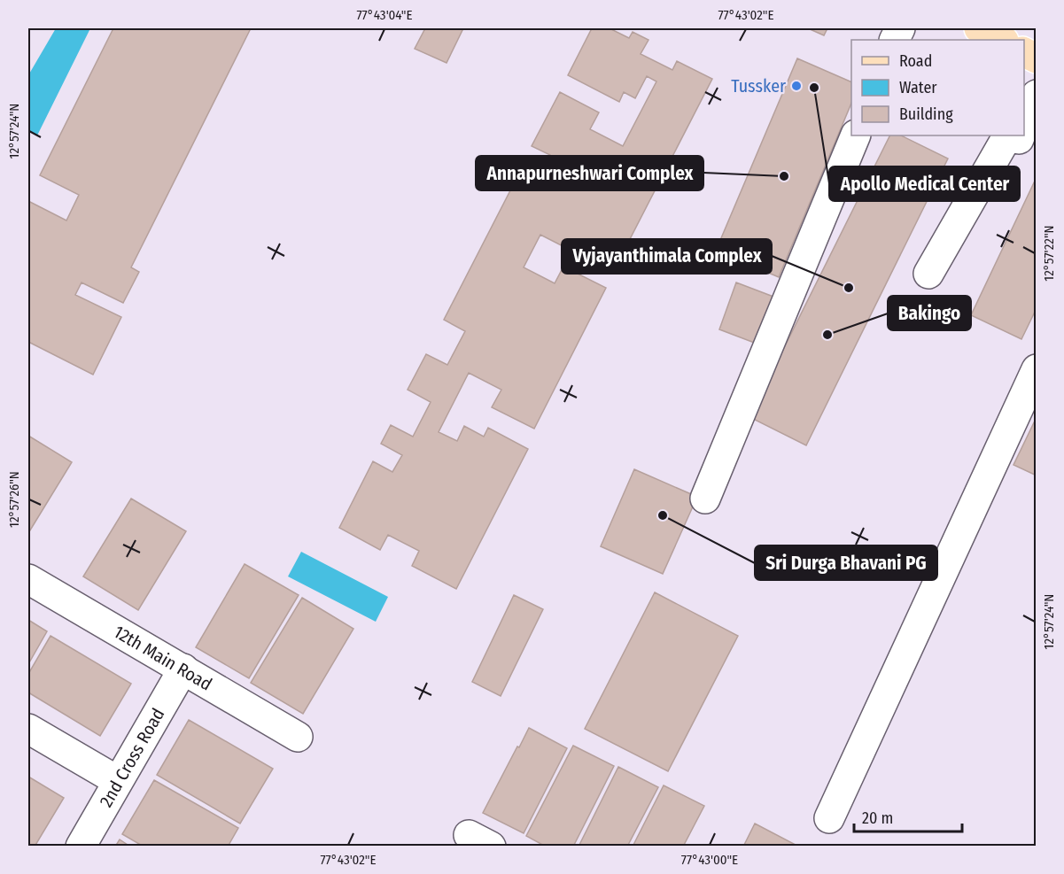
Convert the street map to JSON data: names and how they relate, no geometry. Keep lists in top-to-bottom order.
{
  "streets": {
    "street": ["12th Main Road", "2nd Cross Road"]
  },
  "crossings": [
    ["12th Main Road", "2nd Cross Road"]
  ],
  "places": [
    "Tussker",
    "Apollo Medical Center",
    "Annapurneshwari Complex",
    "Vyjayanthimala Complex",
    "Bakingo",
    "Sri Durga Bhavani PG"
  ],
  "legend": ["Road", "Water", "Building"],
  "scale_bar": "20 m",
  "coordinates": [
    "77°43'04\"E",
    "77°43'02\"E",
    "12°57'24\"N",
    "12°57'22\"N",
    "12°57'26\"N",
    "77°43'00\"E"
  ]
}
